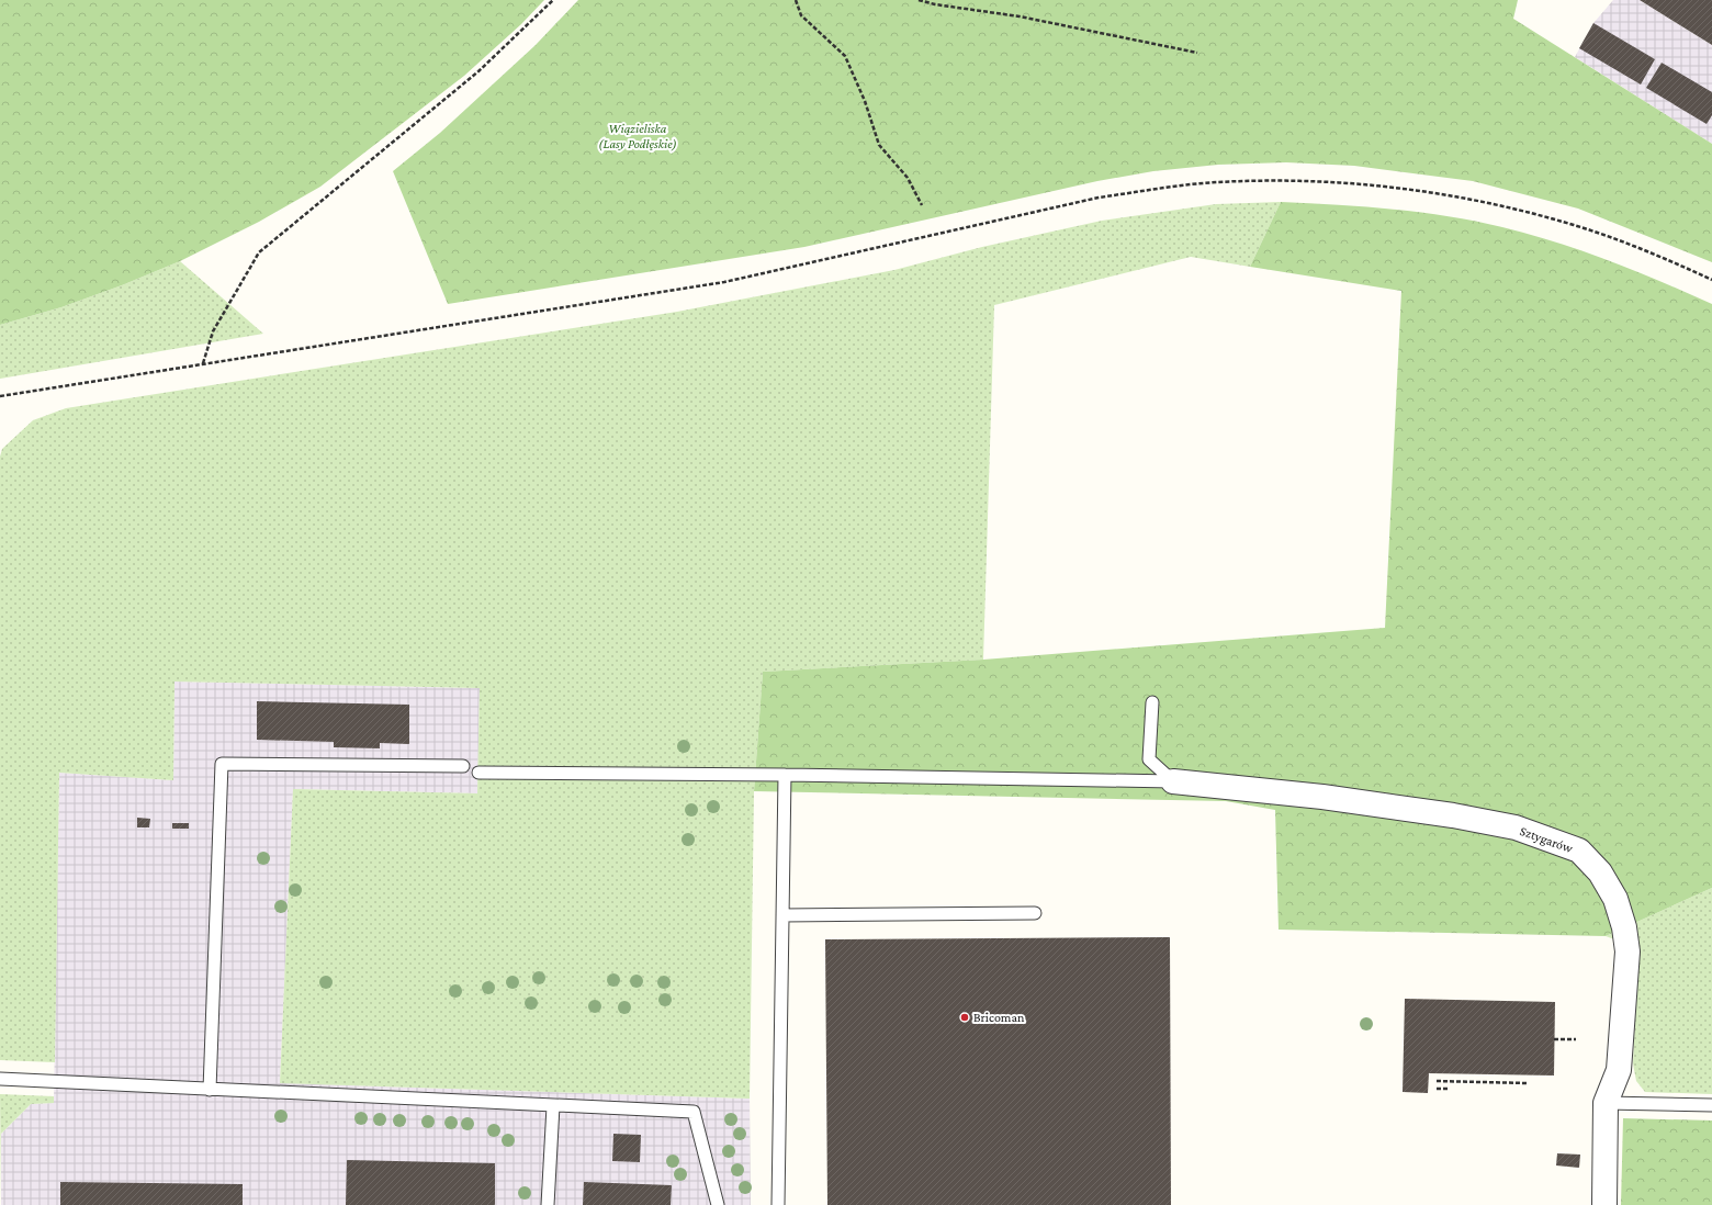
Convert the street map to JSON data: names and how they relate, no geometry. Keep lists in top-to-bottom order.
{
  "streets": {
    "street": ["Sztygarów"]
  },
  "parks": ["Wiązieliska (Lasy Podłęskie)"],
  "places": ["Bricoman"]
}
